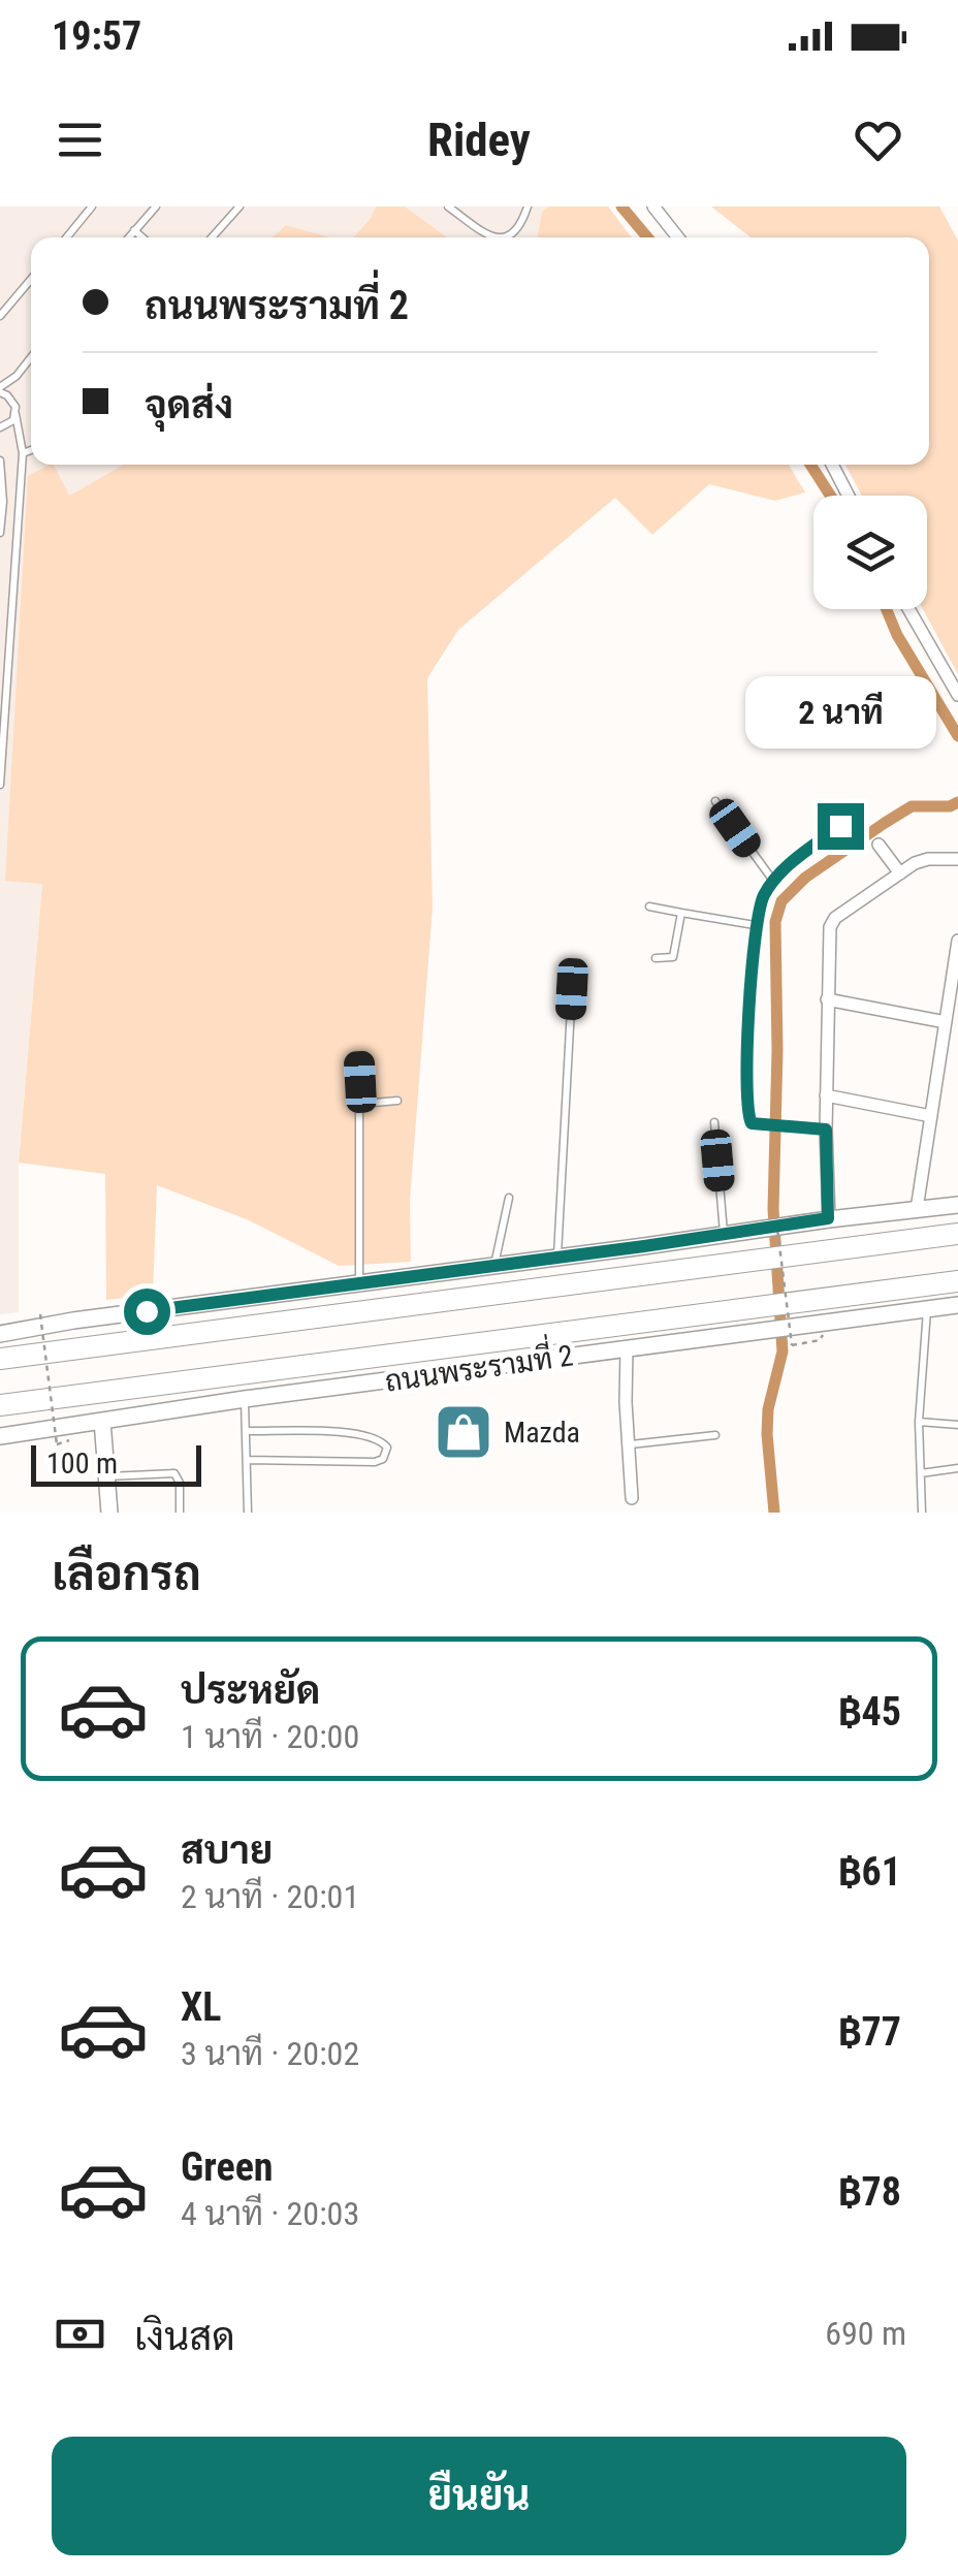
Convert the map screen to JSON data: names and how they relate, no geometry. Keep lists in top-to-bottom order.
{
  "streets": {
    "highway": ["ถนนพระรามที่ 2"]
  },
  "places": {
    "shop": ["Mazda"]
  },
  "scale_bar": "100 m",
  "page": {
    "status": "19:57",
    "header": "Ridey",
    "banner": ["ถนนพระรามที่ 2", "จุดส่ง"],
    "bubble": "2 นาที",
    "scale": "100 m",
    "heading": "เลือกรถ",
    "list": [
      {
        "name": "ประหยัด",
        "note": "1 นาที · 20:00",
        "value": "฿45"
      },
      {
        "name": "สบาย",
        "note": "2 นาที · 20:01",
        "value": "฿61"
      },
      {
        "name": "XL",
        "note": "3 นาที · 20:02",
        "value": "฿77"
      },
      {
        "name": "Green",
        "note": "4 นาที · 20:03",
        "value": "฿78"
      }
    ],
    "pay": ["เงินสด", "690 m"],
    "buttons": "ยืนยัน"
  }
}
